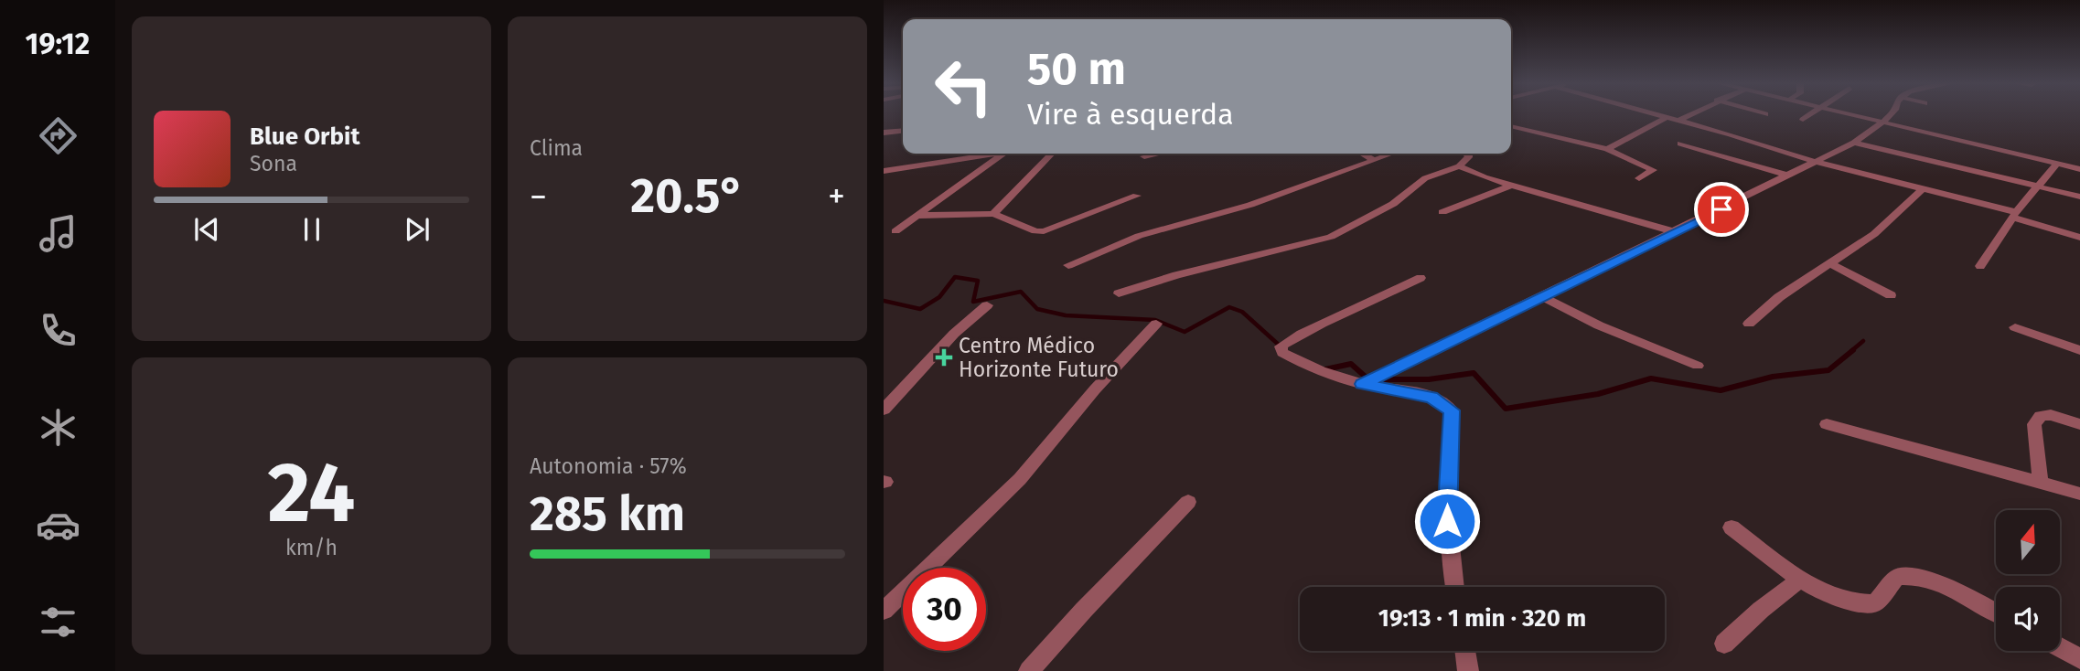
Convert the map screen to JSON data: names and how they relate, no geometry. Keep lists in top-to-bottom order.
{
  "places": {
    "health": ["Centro Médico Horizonte Futuro"]
  },
  "north": "top",
  "page": {
    "tabs": "19:12",
    "tile": [
      "Clima",
      ["24", "km/h"],
      ["Autonomia · 57%", "285 km"]
    ],
    "turn": ["50 m", "Vire à esquerda"],
    "song": ["Blue Orbit", "Sona"],
    "heat": ["−", "20.5°", "+"],
    "limit": "30",
    "trip": "19:13 · 1 min · 320 m"
  }
}
